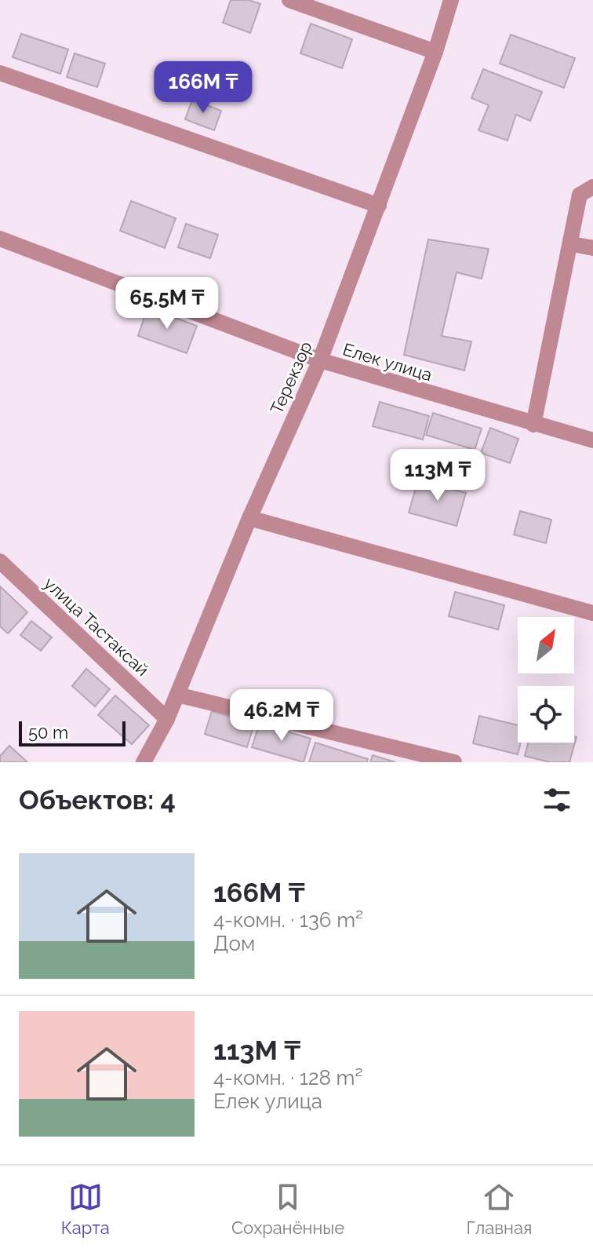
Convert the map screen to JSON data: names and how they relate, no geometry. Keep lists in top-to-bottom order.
{
  "streets": {
    "street": ["Елек улица", "Терекзор", "улица Тастаксай"]
  },
  "crossings": [
    ["Елек улица", "Терекзор"],
    ["Терекзор", "улица Тастаксай"]
  ],
  "scale_bar": "50 m",
  "north": "top right",
  "page": {
    "price": [
      "166M ₸",
      "65.5M ₸",
      "113M ₸",
      "46.2M ₸"
    ],
    "scale": "50 m",
    "heading": "Объектов: 4",
    "list": [
      {
        "name": "166M ₸",
        "note": "4-комн. · 136 m² · Дом"
      },
      {
        "name": "113M ₸",
        "note": "4-комн. · 128 m² · Елек улица"
      }
    ],
    "tabs": ["Карта", "Сохранённые", "Главная"]
  }
}
